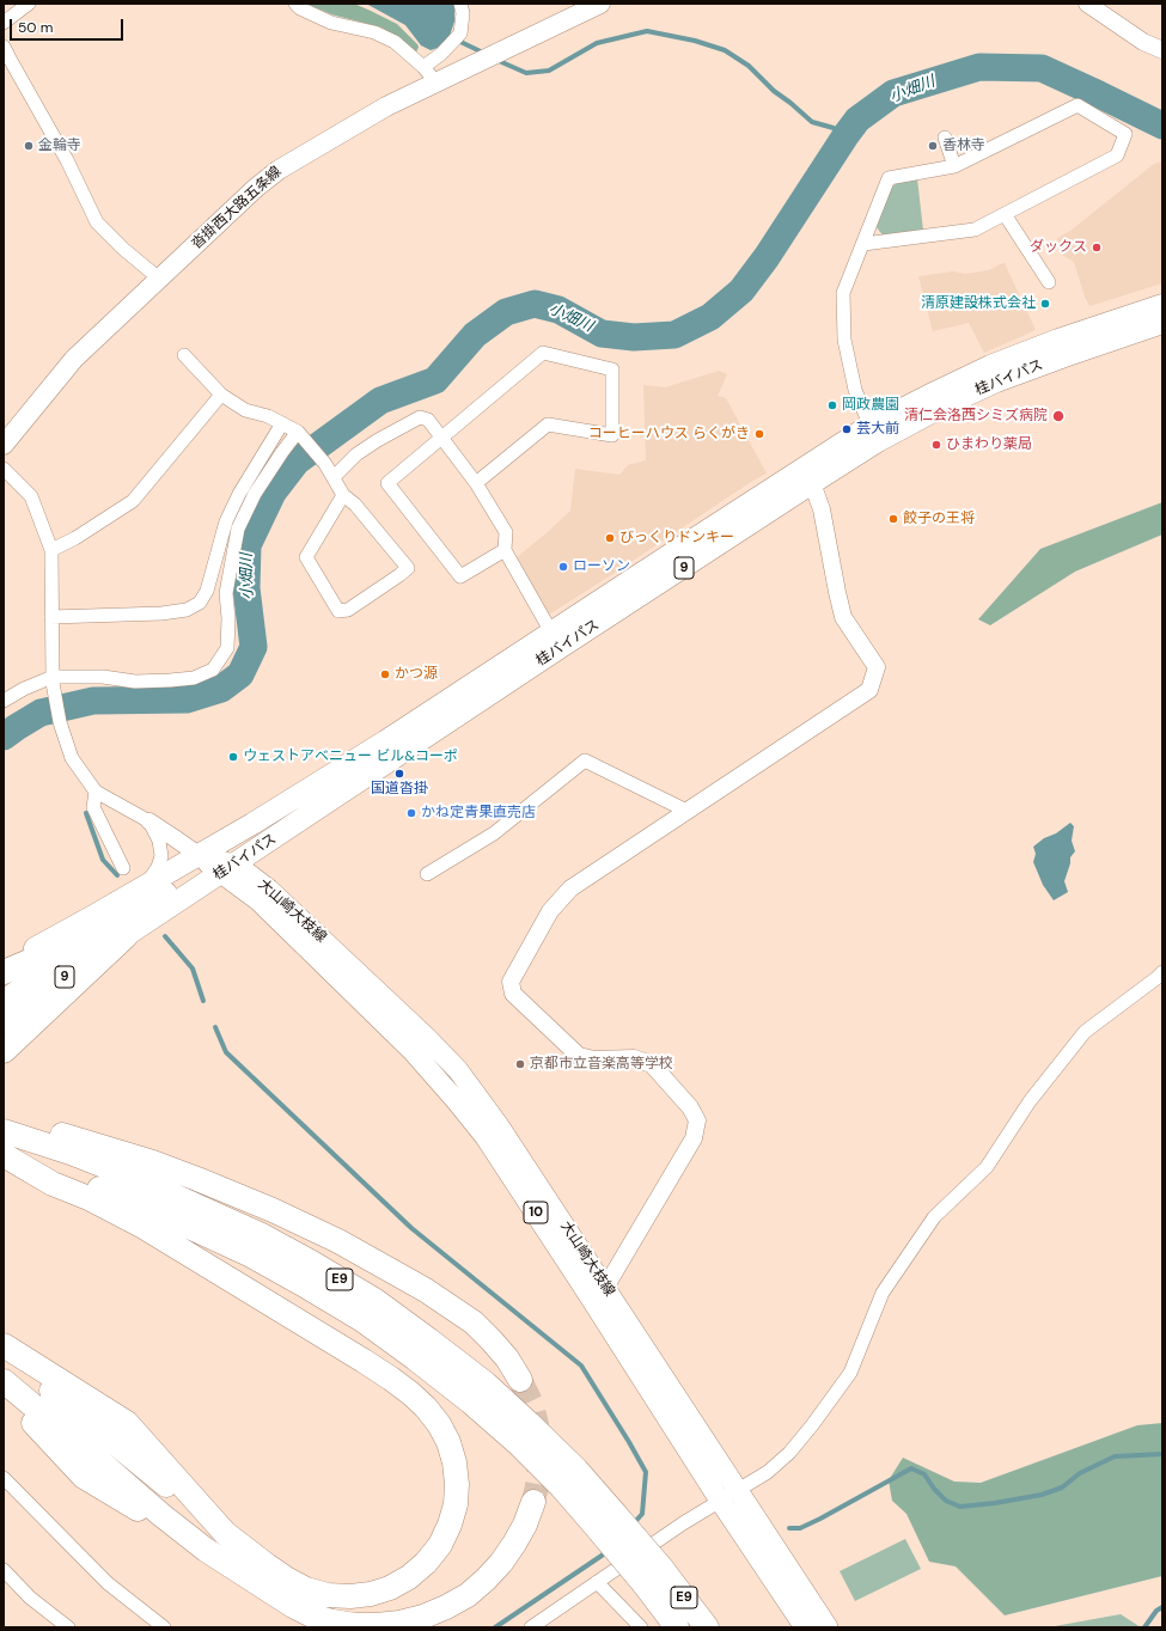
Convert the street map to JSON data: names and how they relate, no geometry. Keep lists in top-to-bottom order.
{
  "streets": {
    "highway": ["桂バイパス", "9", "E9"],
    "main road": ["沓掛西大路五条線", "大山崎大枝線", "10"]
  },
  "crossings": [
    ["桂バイパス", "大山崎大枝線"]
  ],
  "water": ["小畑川"],
  "places": [
    "金輪寺",
    "香林寺",
    "ダックス",
    "清原建設株式会社",
    "岡政農園",
    "清仁会洛西シミズ病院",
    "芸大前",
    "コーヒーハウス らくがき",
    "ひまわり薬局",
    "餃子の王将",
    "びっくりドンキー",
    "ローソン",
    "かつ源",
    "ウェストアベニュー ビル&コーポ",
    "国道沓掛",
    "かね定青果直売店",
    "京都市立音楽高等学校"
  ],
  "scale_bar": "50 m"
}
